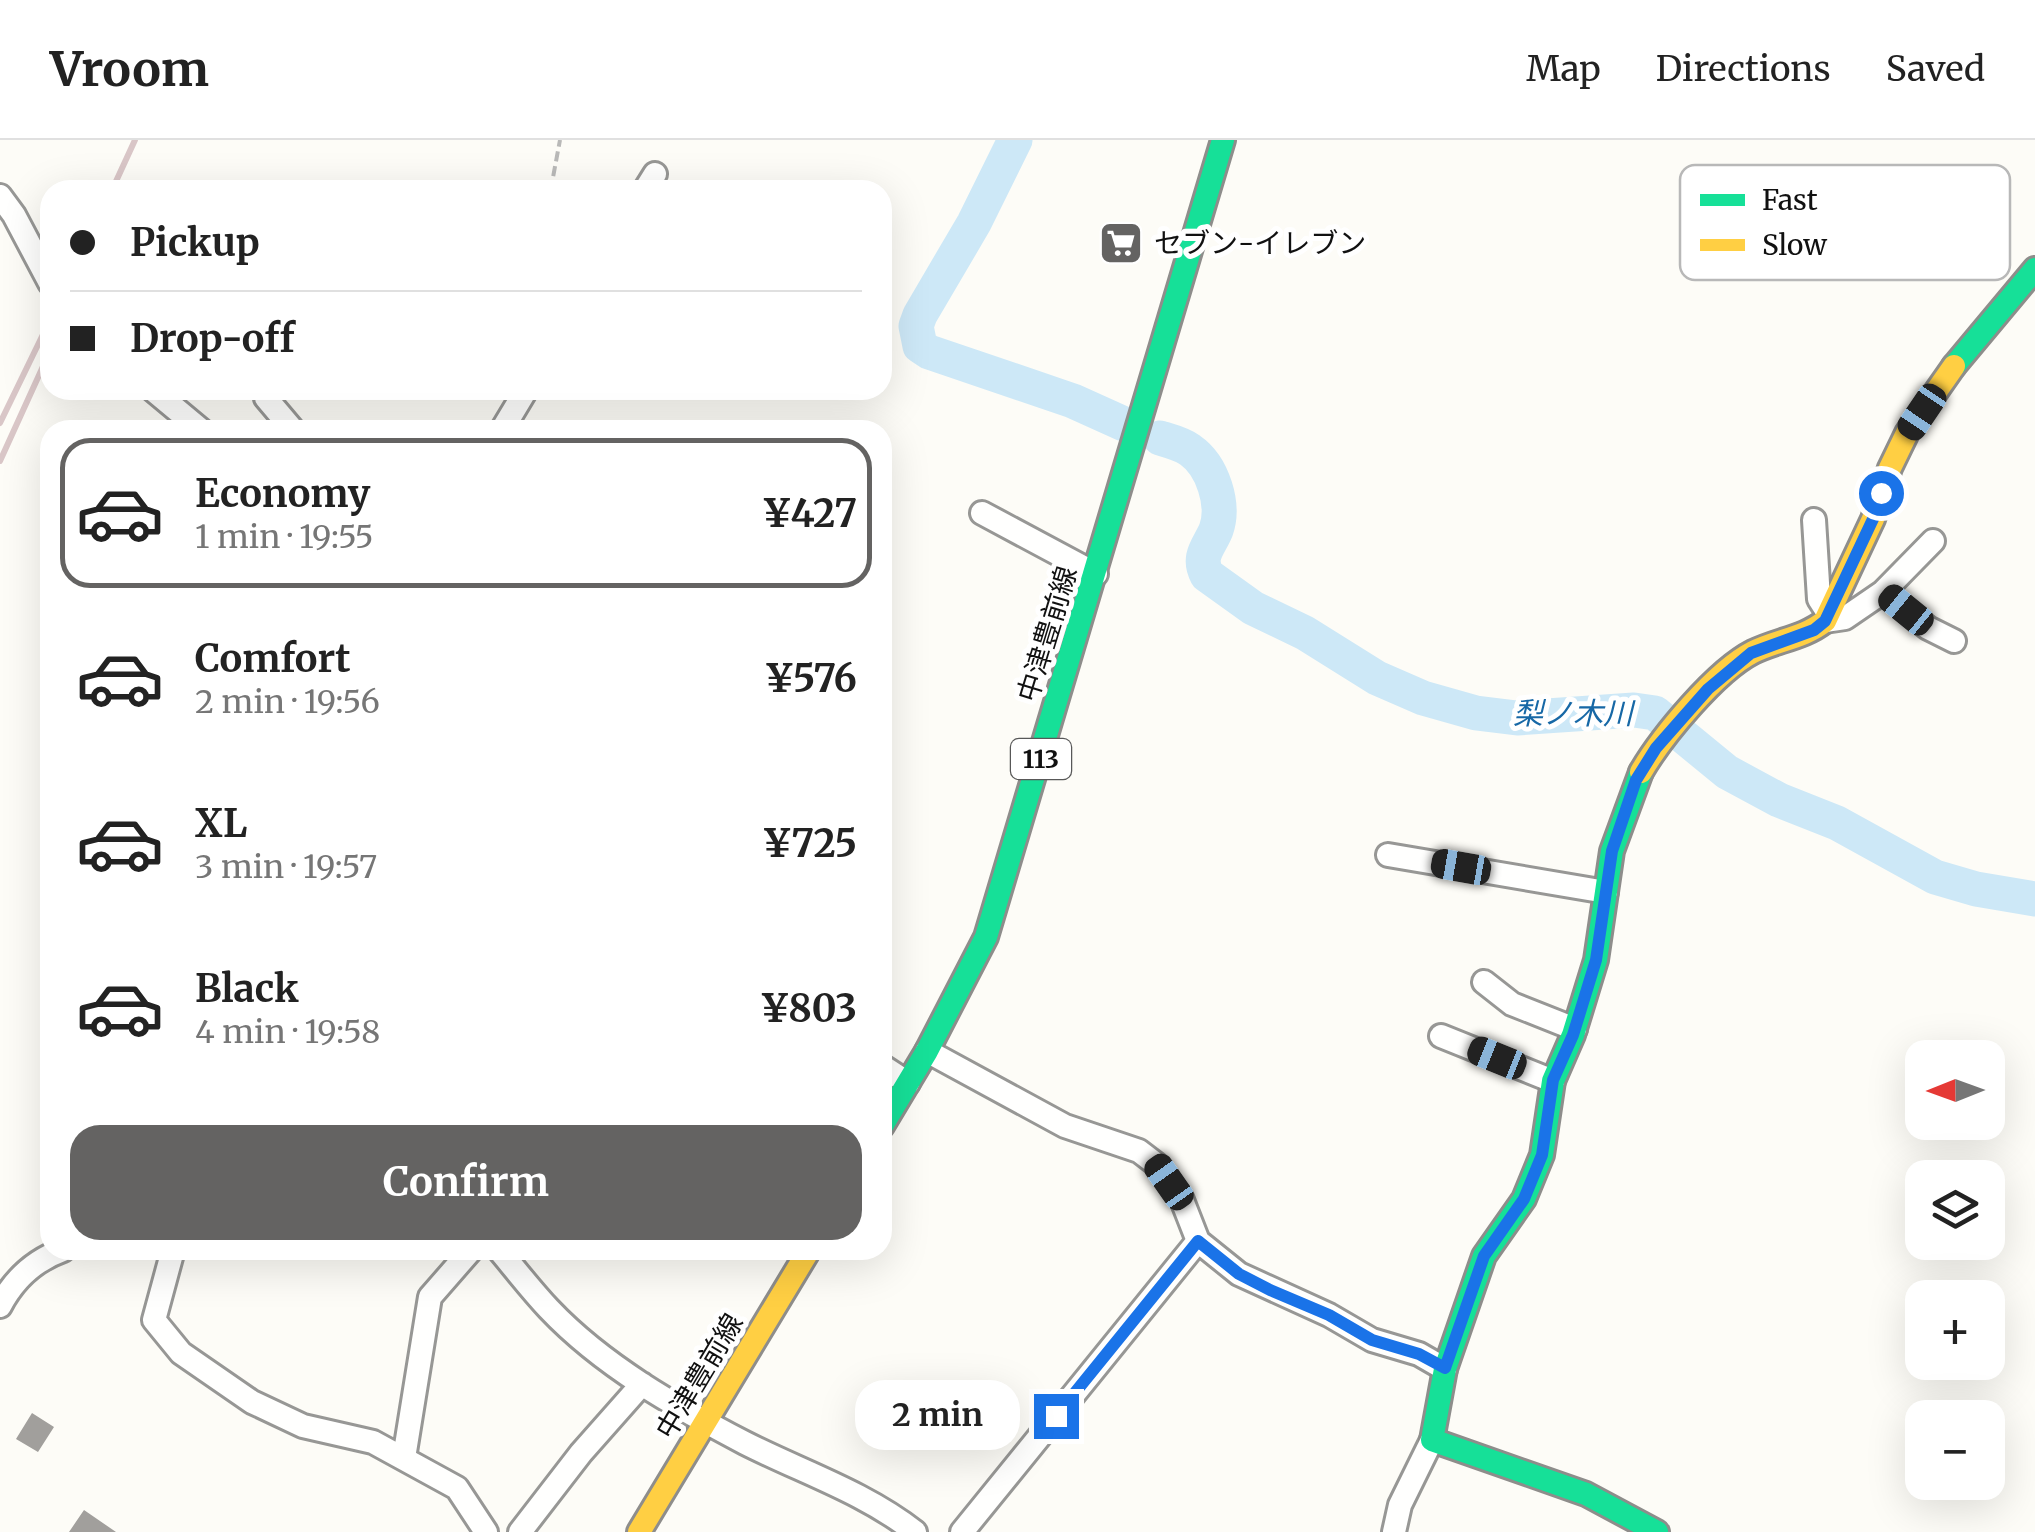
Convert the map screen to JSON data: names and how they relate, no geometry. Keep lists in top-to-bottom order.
{
  "streets": {
    "street": ["中津豊前線", "113"]
  },
  "water": ["梨ノ木川"],
  "places": {
    "supermarket": ["セブン-イレブン"]
  },
  "legend": ["Fast", "Slow"],
  "north": "left",
  "page": {
    "header": "Vroom",
    "nav": ["Map", "Directions", "Saved"],
    "banner": ["Pickup", "Drop-off"],
    "list": [
      {
        "name": "Economy",
        "note": "1 min · 19:55",
        "value": "¥427"
      },
      {
        "name": "Comfort",
        "note": "2 min · 19:56",
        "value": "¥576"
      },
      {
        "name": "XL",
        "note": "3 min · 19:57",
        "value": "¥725"
      },
      {
        "name": "Black",
        "note": "4 min · 19:58",
        "value": "¥803"
      }
    ],
    "map_buttons": ["+", "−"],
    "buttons": "Confirm",
    "bubble": "2 min"
  }
}
